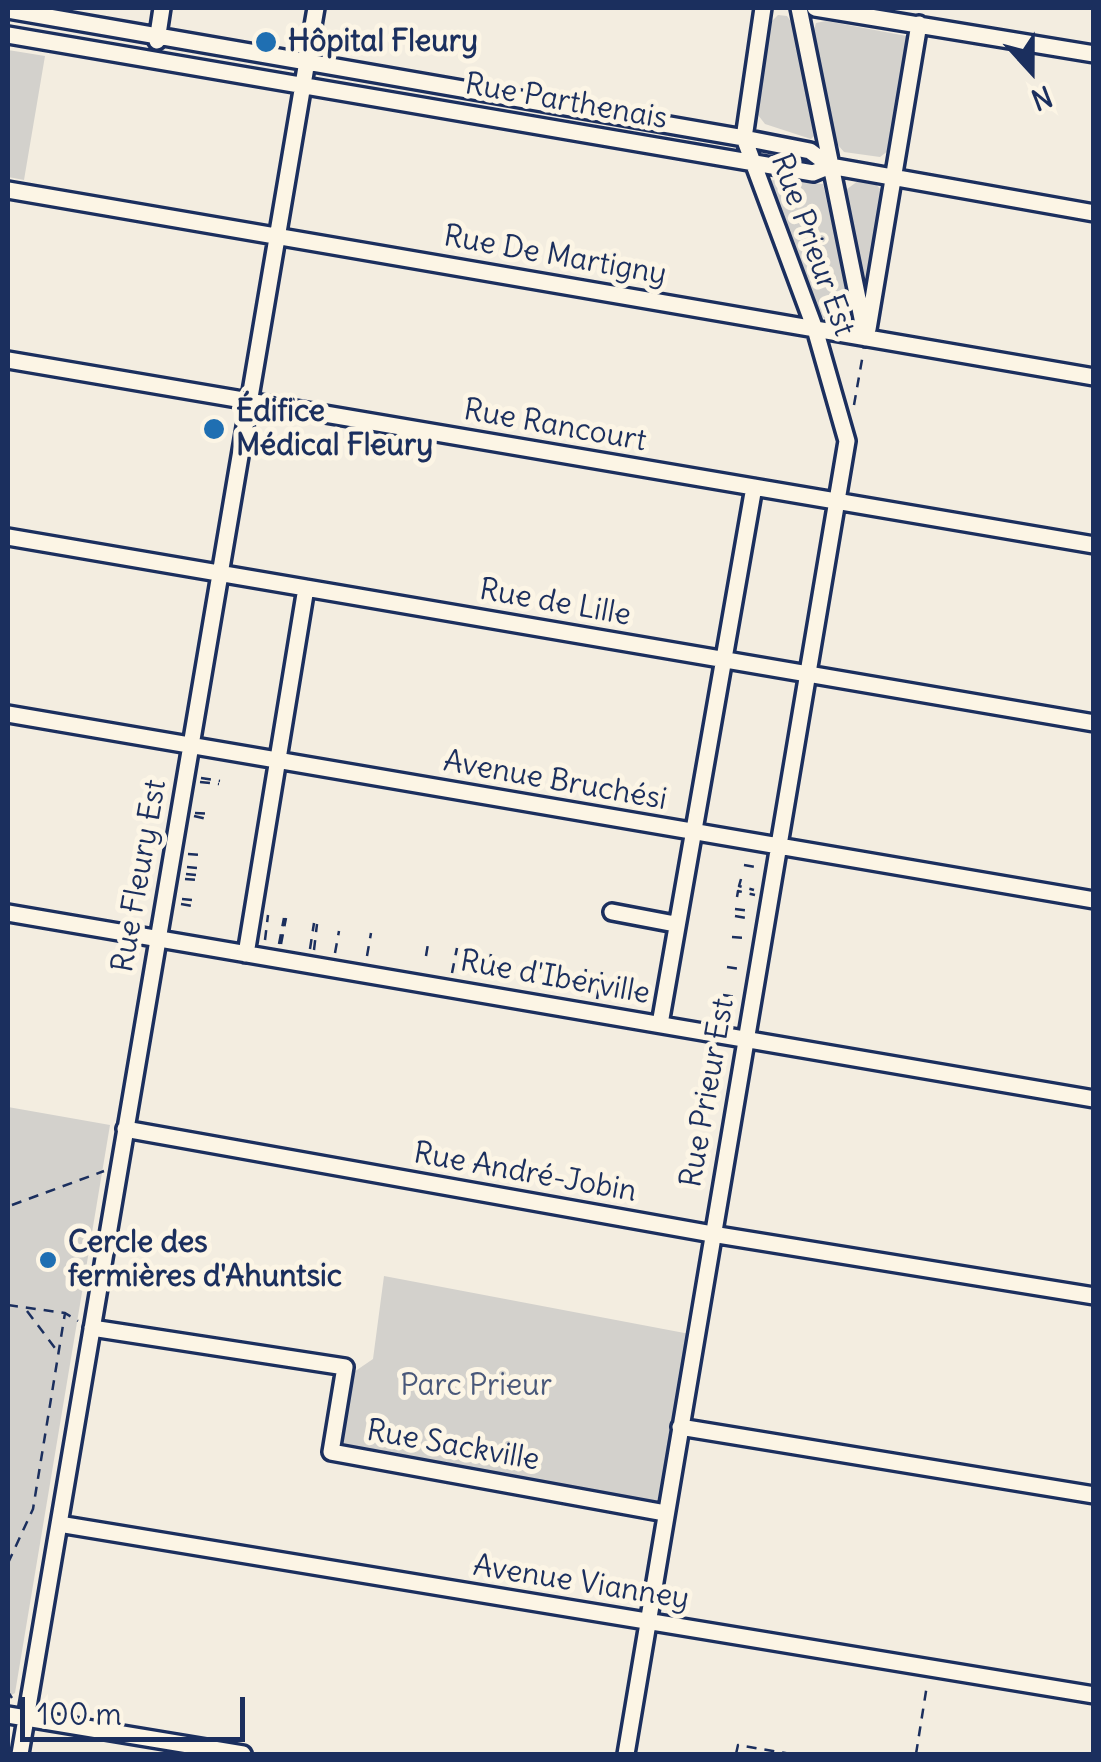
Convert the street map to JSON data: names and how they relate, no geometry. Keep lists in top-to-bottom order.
{
  "streets": {
    "street": [
      "Rue Parthenais",
      "Rue Prieur Est",
      "Rue De Martigny",
      "Rue Rancourt",
      "Rue de Lille",
      "Avenue Bruchési",
      "Rue Fleury Est",
      "Rue d'Iberville",
      "Rue André-Jobin",
      "Rue Sackville",
      "Avenue Vianney"
    ]
  },
  "crossings": [
    ["Rue Parthenais", "Rue Prieur Est"],
    ["Rue Parthenais", "Rue Fleury Est"],
    ["Rue Prieur Est", "Rue De Martigny"],
    ["Rue Prieur Est", "Rue Rancourt"],
    ["Rue Prieur Est", "Rue de Lille"],
    ["Rue Prieur Est", "Avenue Bruchési"],
    ["Rue Prieur Est", "Rue d'Iberville"],
    ["Rue Prieur Est", "Rue André-Jobin"],
    ["Rue Prieur Est", "Rue Sackville"],
    ["Rue Prieur Est", "Avenue Vianney"],
    ["Rue De Martigny", "Rue Fleury Est"],
    ["Rue Rancourt", "Rue Fleury Est"],
    ["Rue de Lille", "Rue Fleury Est"],
    ["Avenue Bruchési", "Rue Fleury Est"],
    ["Rue Fleury Est", "Rue d'Iberville"],
    ["Rue Fleury Est", "Rue André-Jobin"],
    ["Rue Fleury Est", "Rue Sackville"],
    ["Rue Fleury Est", "Avenue Vianney"]
  ],
  "parks": ["Parc Prieur"],
  "places": ["Hôpital Fleury", "Édifice Médical Fleury", "Cercle des fermières d'Ahuntsic"],
  "scale_bar": "100 m",
  "north": "bottom"
}
